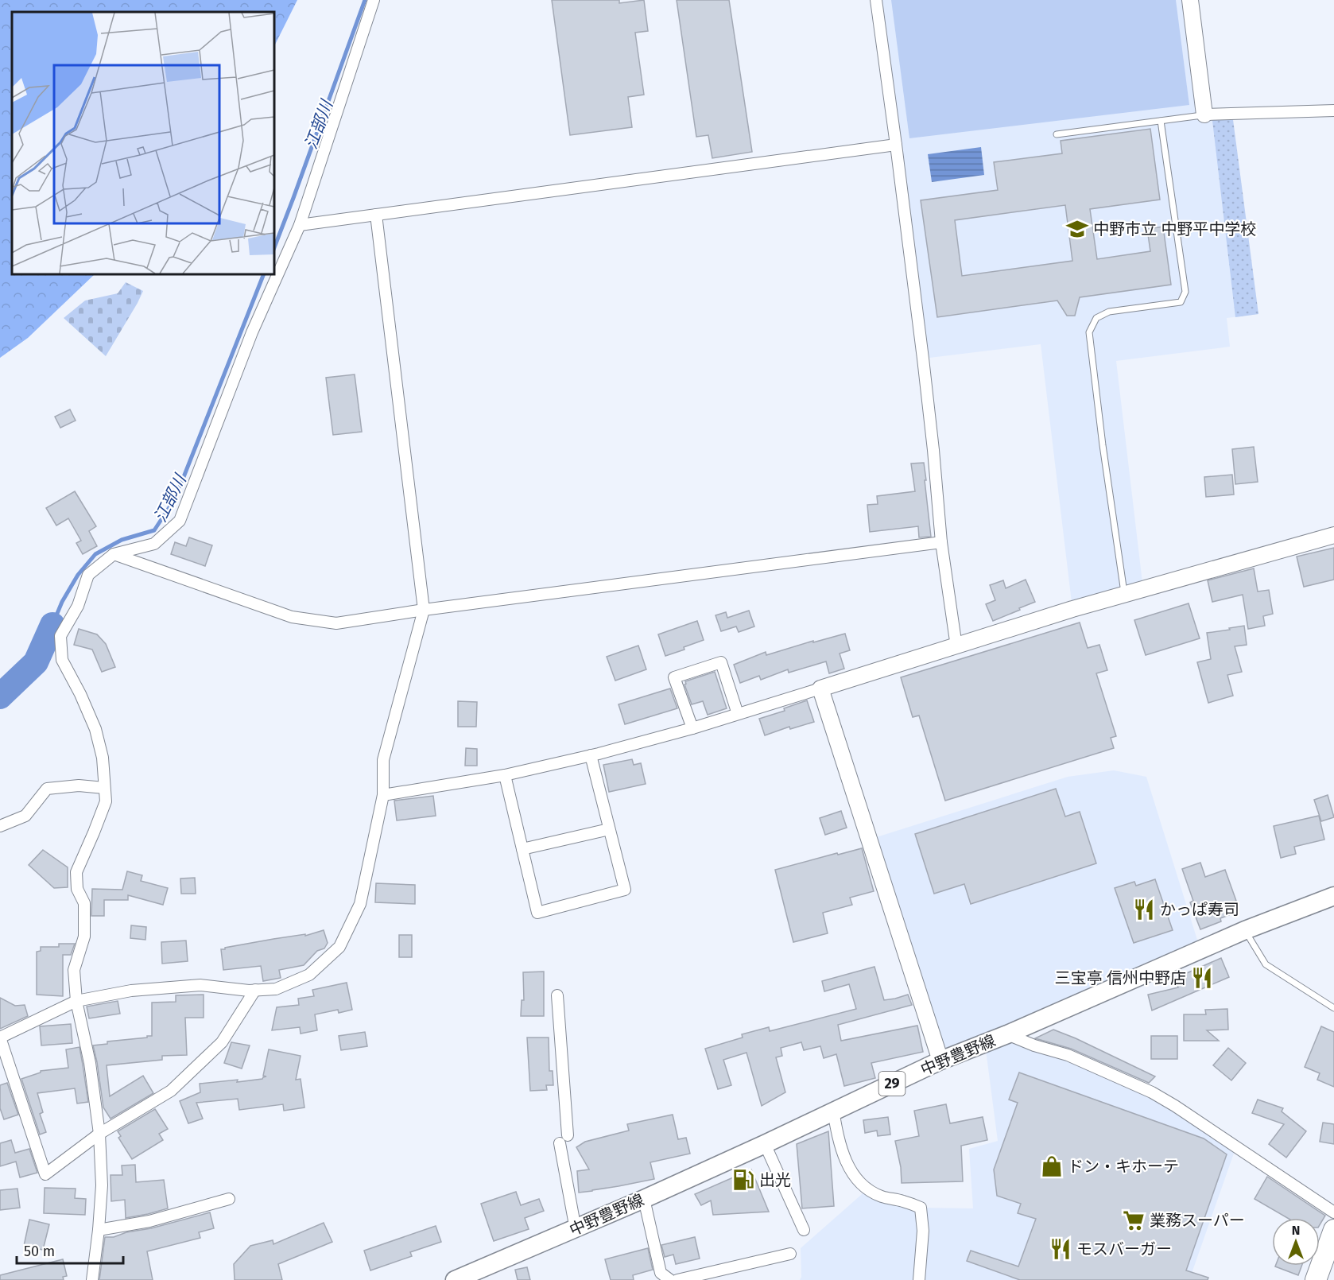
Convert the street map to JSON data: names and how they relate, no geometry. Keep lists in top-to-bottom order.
{
  "streets": {
    "main road": ["中野豊野線", "29"]
  },
  "water": ["江部川"],
  "places": {
    "school or university": ["中野市立 中野平中学校"],
    "restaurant": ["かっぱ寿司", "三宝亭 信州中野店", "モスバーガー"],
    "shop": ["ドン・キホーテ"],
    "fuel station": ["出光"],
    "supermarket": ["業務スーパー"]
  },
  "scale_bar": "50 m",
  "north": "top"
}
